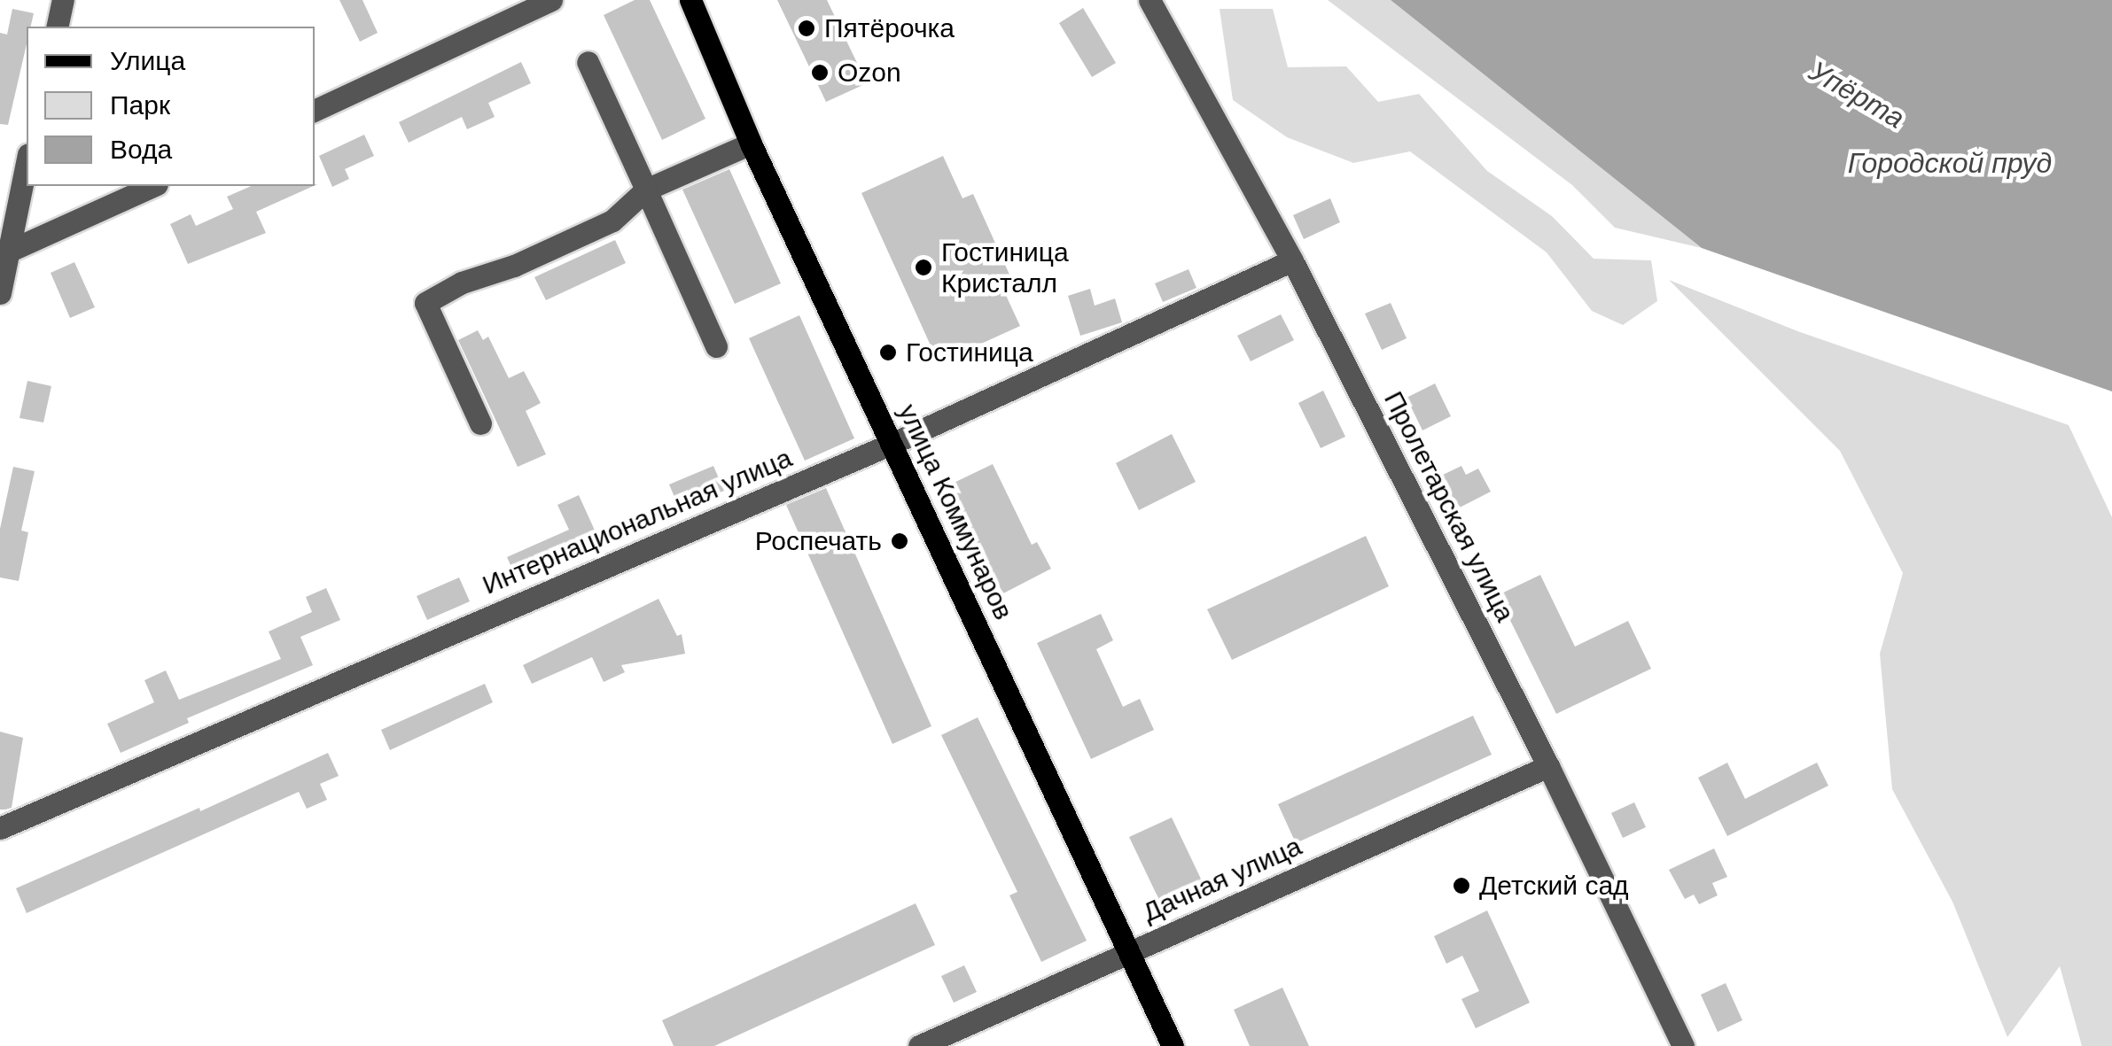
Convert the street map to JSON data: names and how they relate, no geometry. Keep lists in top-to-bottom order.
{
  "streets": {
    "main road": ["улица Коммунаров"],
    "street": ["Пролетарская улица", "Интернациональная улица", "Дачная улица"]
  },
  "crossings": [
    ["Пролетарская улица", "Интернациональная улица"],
    ["Пролетарская улица", "Дачная улица"],
    ["улица Коммунаров", "Интернациональная улица"],
    ["улица Коммунаров", "Дачная улица"]
  ],
  "water": ["Упёрта", "Городской пруд"],
  "places": [
    "Пятёрочка",
    "Ozon",
    "Гостиница Кристалл",
    "Гостиница",
    "Роспечать",
    "Детский сад"
  ],
  "legend": ["Улица", "Парк", "Вода"]
}
